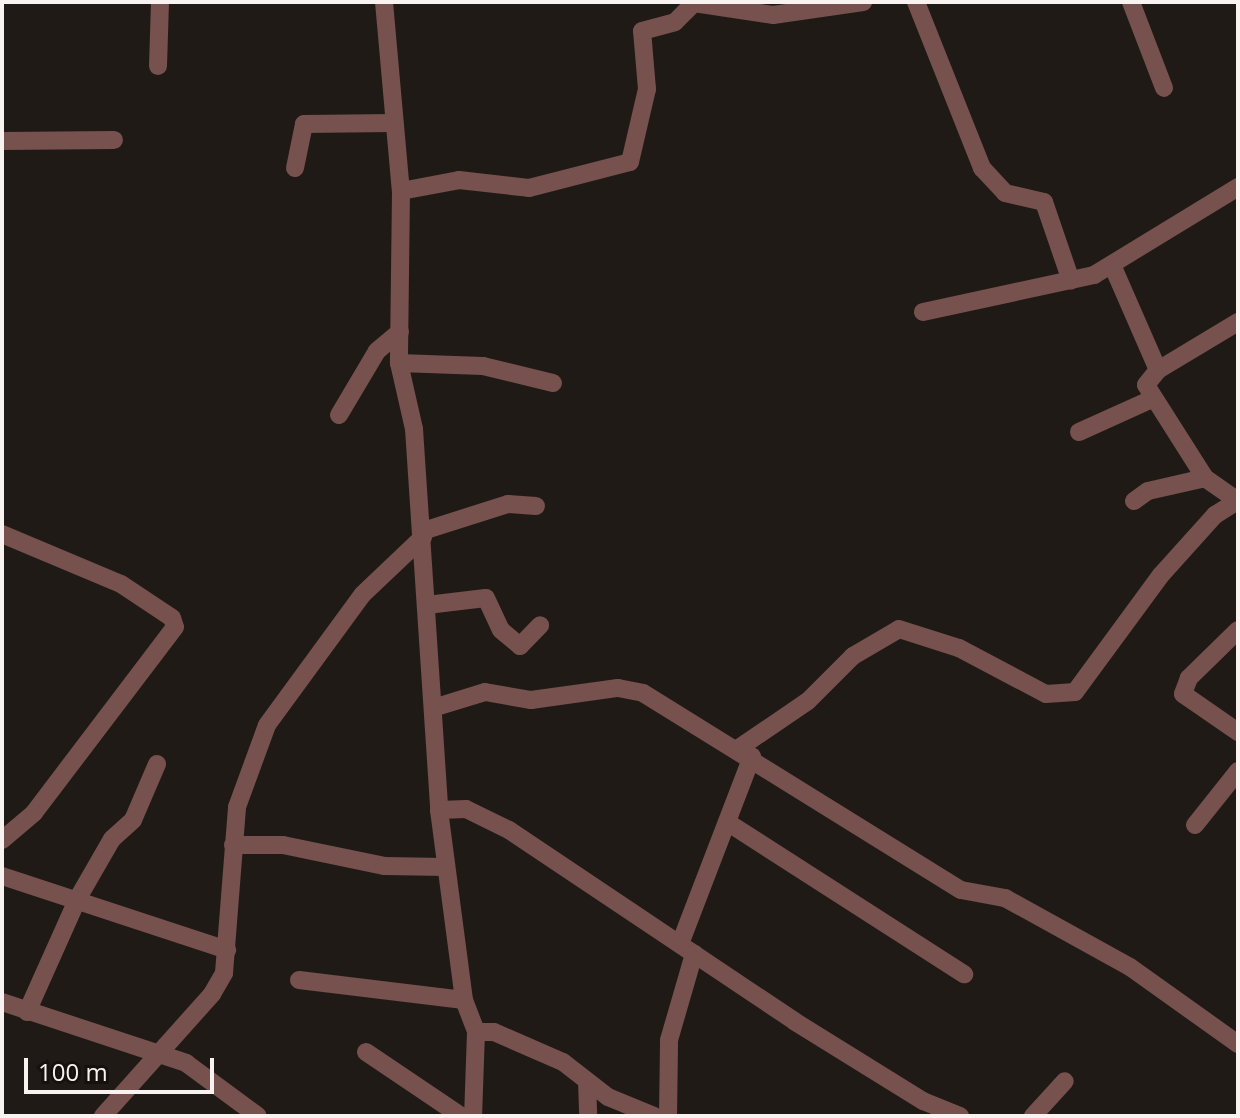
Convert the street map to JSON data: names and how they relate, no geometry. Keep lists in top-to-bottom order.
{
  "scale_bar": "100 m"
}
